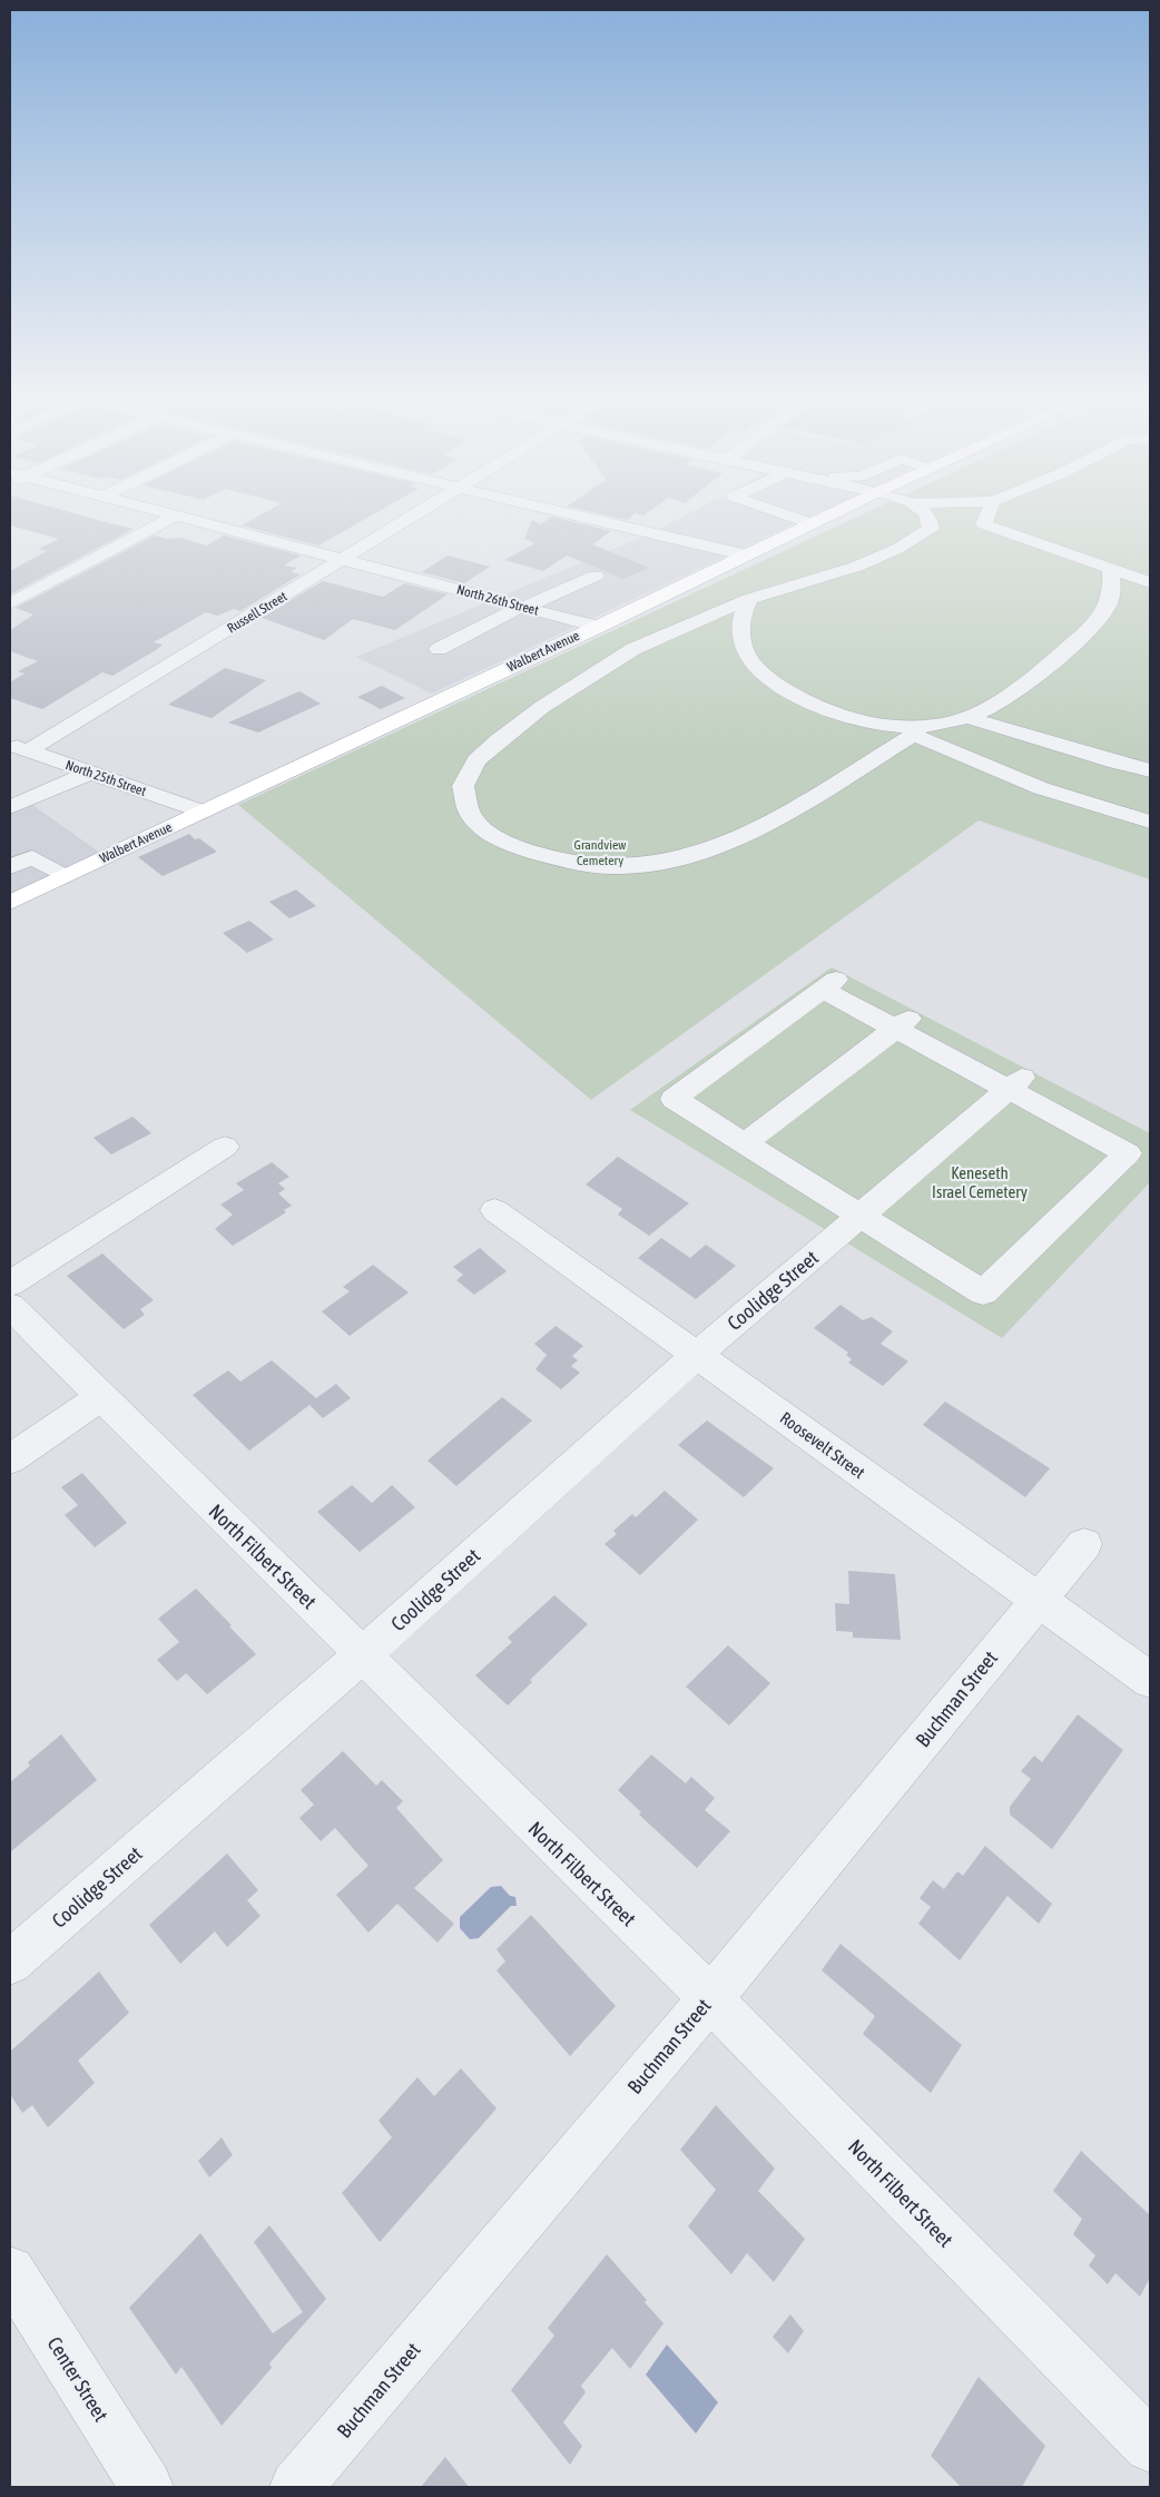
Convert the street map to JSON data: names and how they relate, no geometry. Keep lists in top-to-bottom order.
{
  "streets": {
    "main road": ["Walbert Avenue"],
    "street": [
      "North 26th Street",
      "Russell Street",
      "North 25th Street",
      "Coolidge Street",
      "Roosevelt Street",
      "North Filbert Street",
      "Buchman Street",
      "Center Street"
    ]
  },
  "crossings": [
    ["North 26th Street", "Russell Street"],
    ["North 26th Street", "Walbert Avenue"],
    ["Russell Street", "North 25th Street"],
    ["Walbert Avenue", "North 25th Street"],
    ["Coolidge Street", "Roosevelt Street"],
    ["Coolidge Street", "North Filbert Street"],
    ["Roosevelt Street", "Buchman Street"],
    ["North Filbert Street", "Buchman Street"]
  ],
  "parks": ["Grandview Cemetery", "Keneseth Israel Cemetery"]
}
